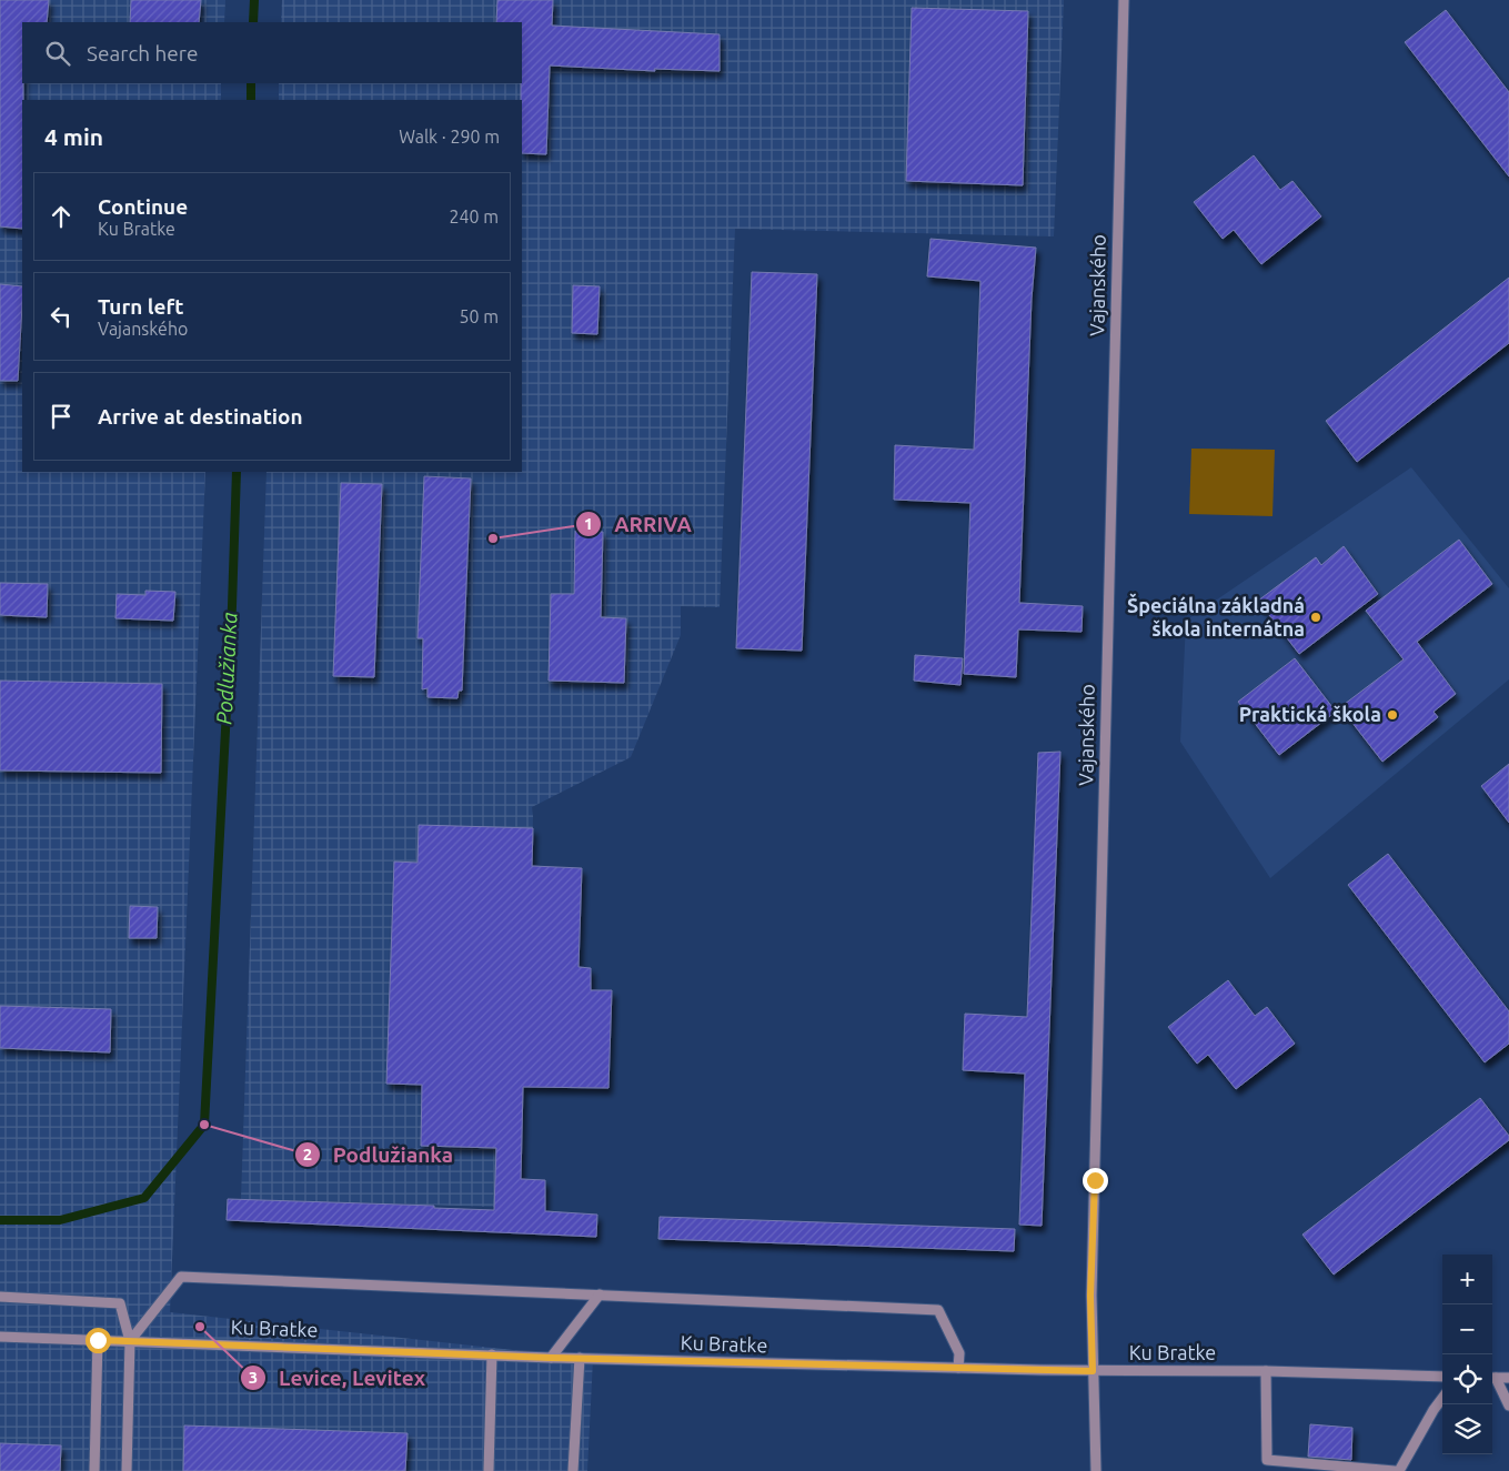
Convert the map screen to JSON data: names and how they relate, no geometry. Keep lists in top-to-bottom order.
{
  "streets": {
    "street": ["Vajanského", "Ku Bratke"]
  },
  "crossings": [
    ["Vajanského", "Ku Bratke"]
  ],
  "water": ["Podlužianka"],
  "places": [
    "ARRIVA",
    "Špeciálna základná škola internátna",
    "Praktická škola",
    "Podlužianka",
    "Levice, Levitex"
  ],
  "page": {
    "search": "Search here",
    "heading": ["4 min", "Walk · 290 m"],
    "list": [
      ["Continue", "Ku Bratke", "240 m"],
      ["Turn left", "Vajanského", "50 m"],
      "Arrive at destination"
    ],
    "map_buttons": ["+", "−"]
  }
}
